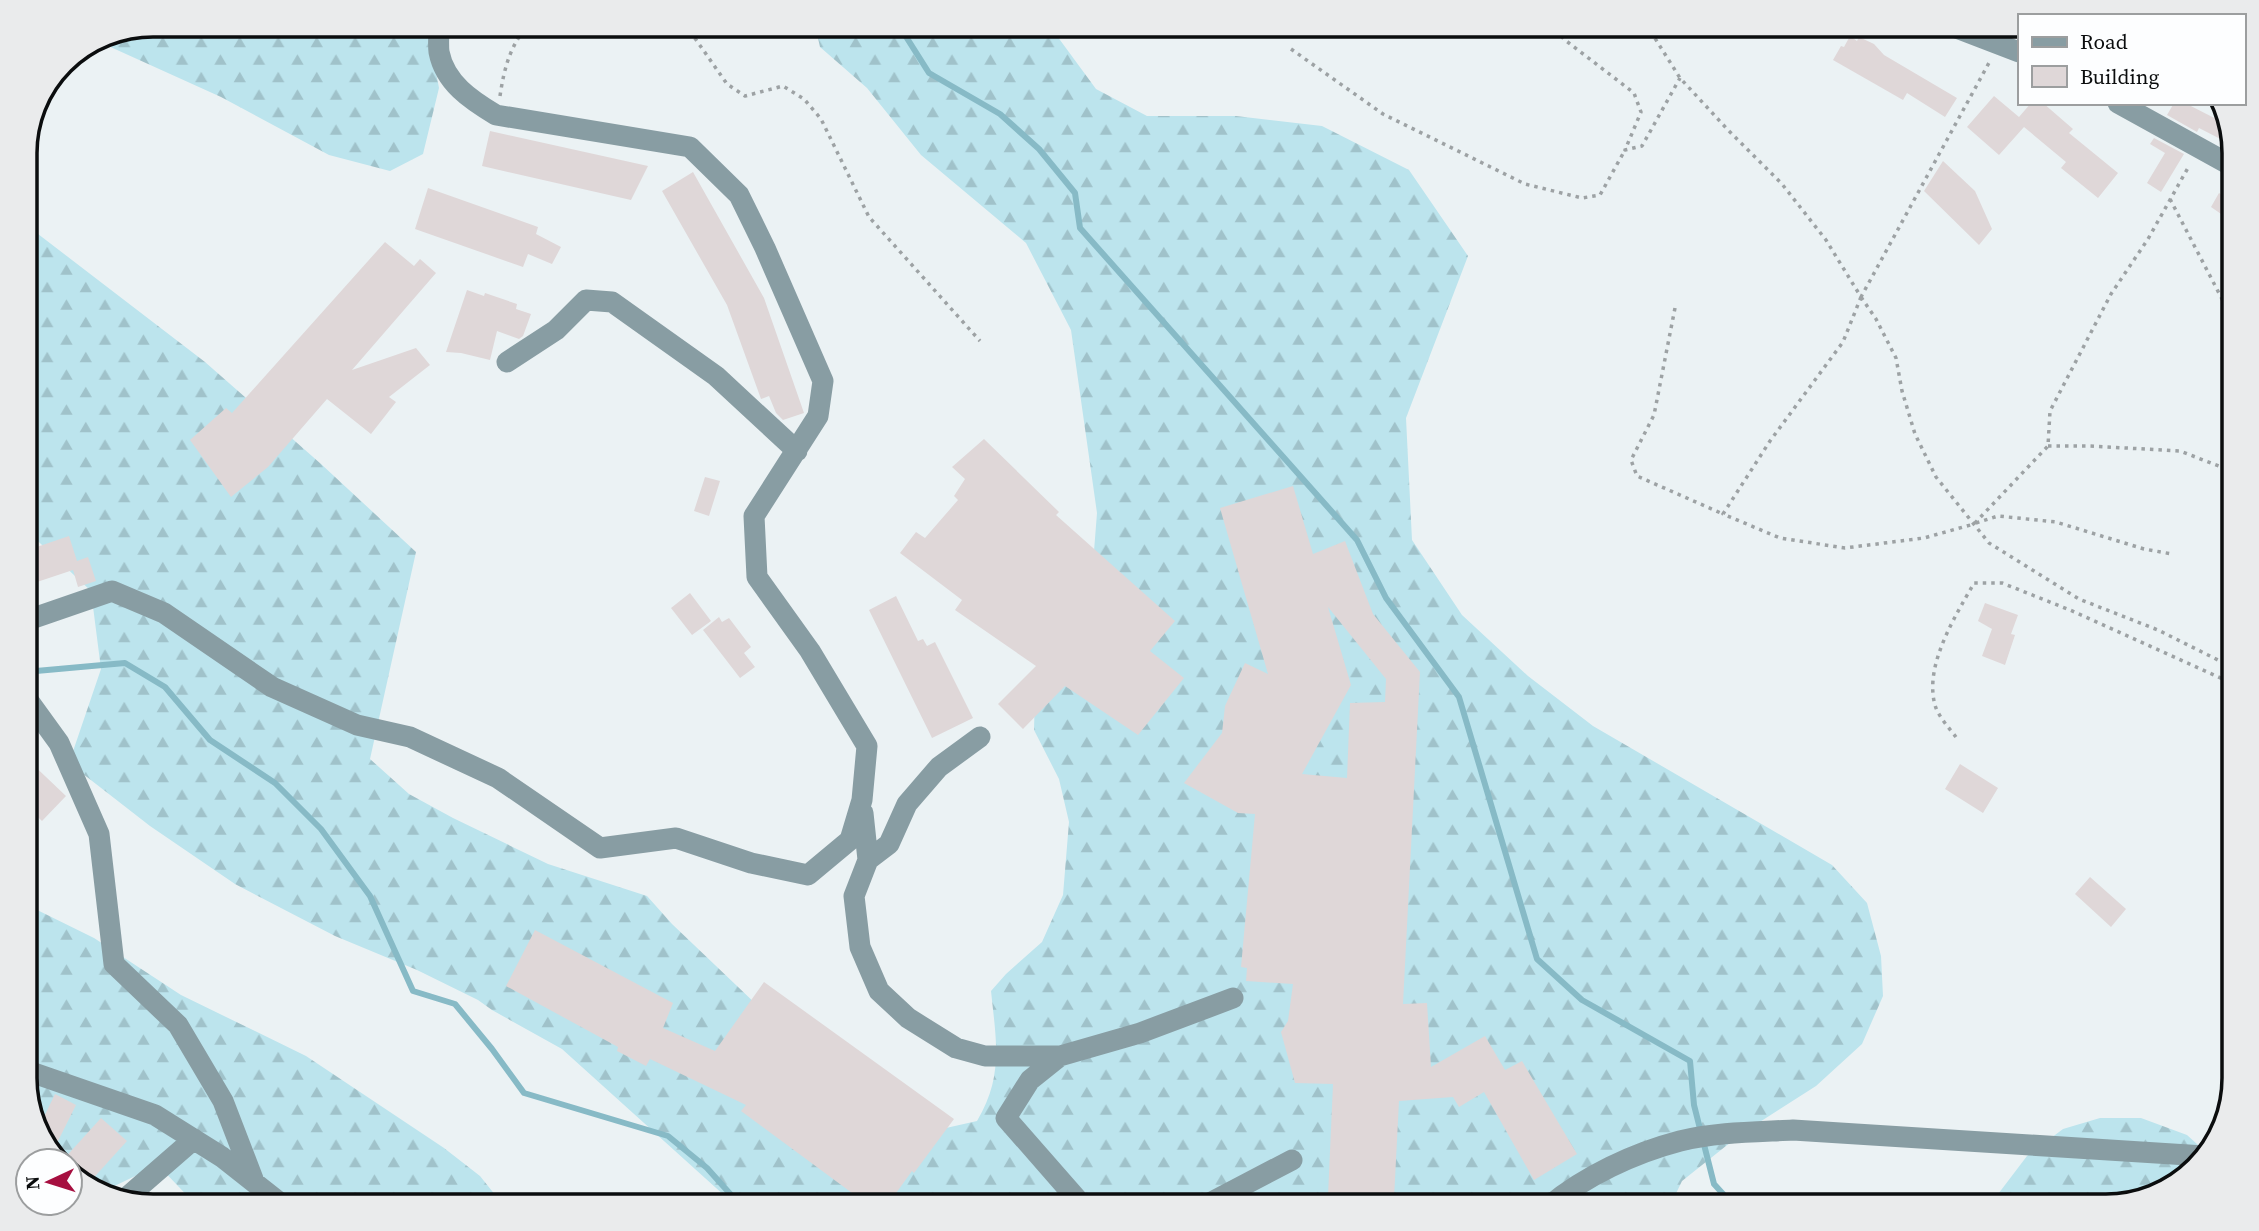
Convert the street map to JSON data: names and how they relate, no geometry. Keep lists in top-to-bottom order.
{
  "legend": ["Road", "Building"],
  "north": "left"
}
